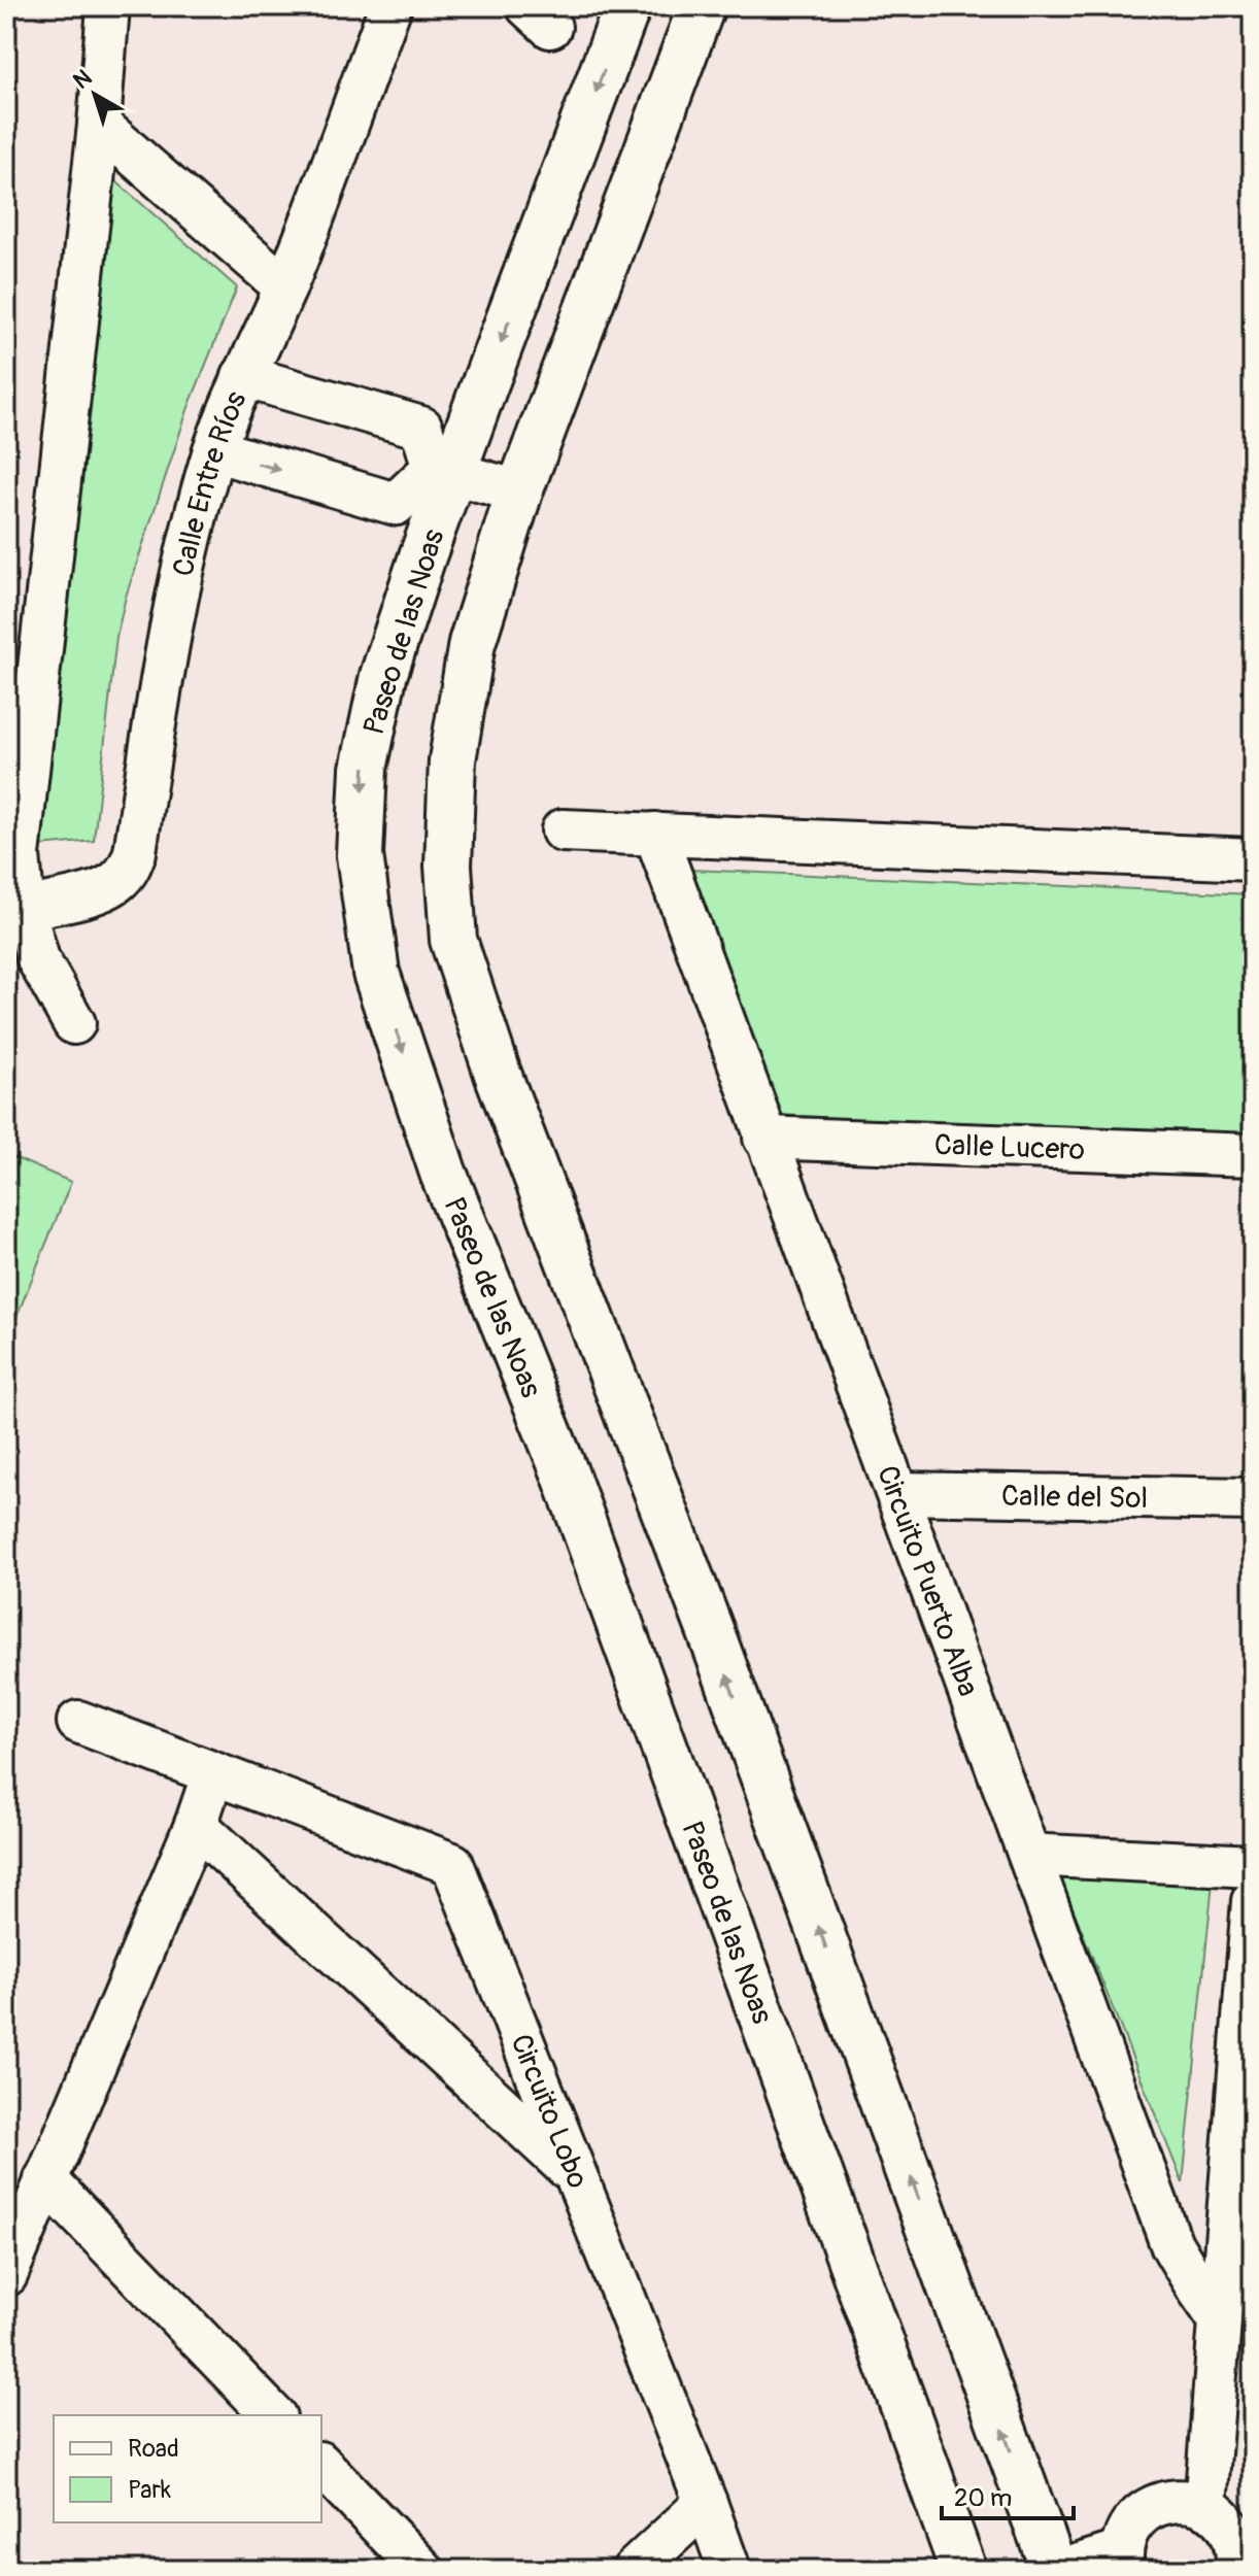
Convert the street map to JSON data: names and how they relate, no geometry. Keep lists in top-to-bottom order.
{
  "streets": {
    "street": [
      "Calle Entre Ríos",
      "Paseo de las Noas",
      "Calle Lucero",
      "Calle del Sol",
      "Circuito Puerto Alba",
      "Circuito Lobo"
    ]
  },
  "crossings": [
    ["Calle Lucero", "Circuito Puerto Alba"],
    ["Calle del Sol", "Circuito Puerto Alba"]
  ],
  "legend": ["Road", "Park"],
  "scale_bar": "20 m",
  "north": "top left"
}
